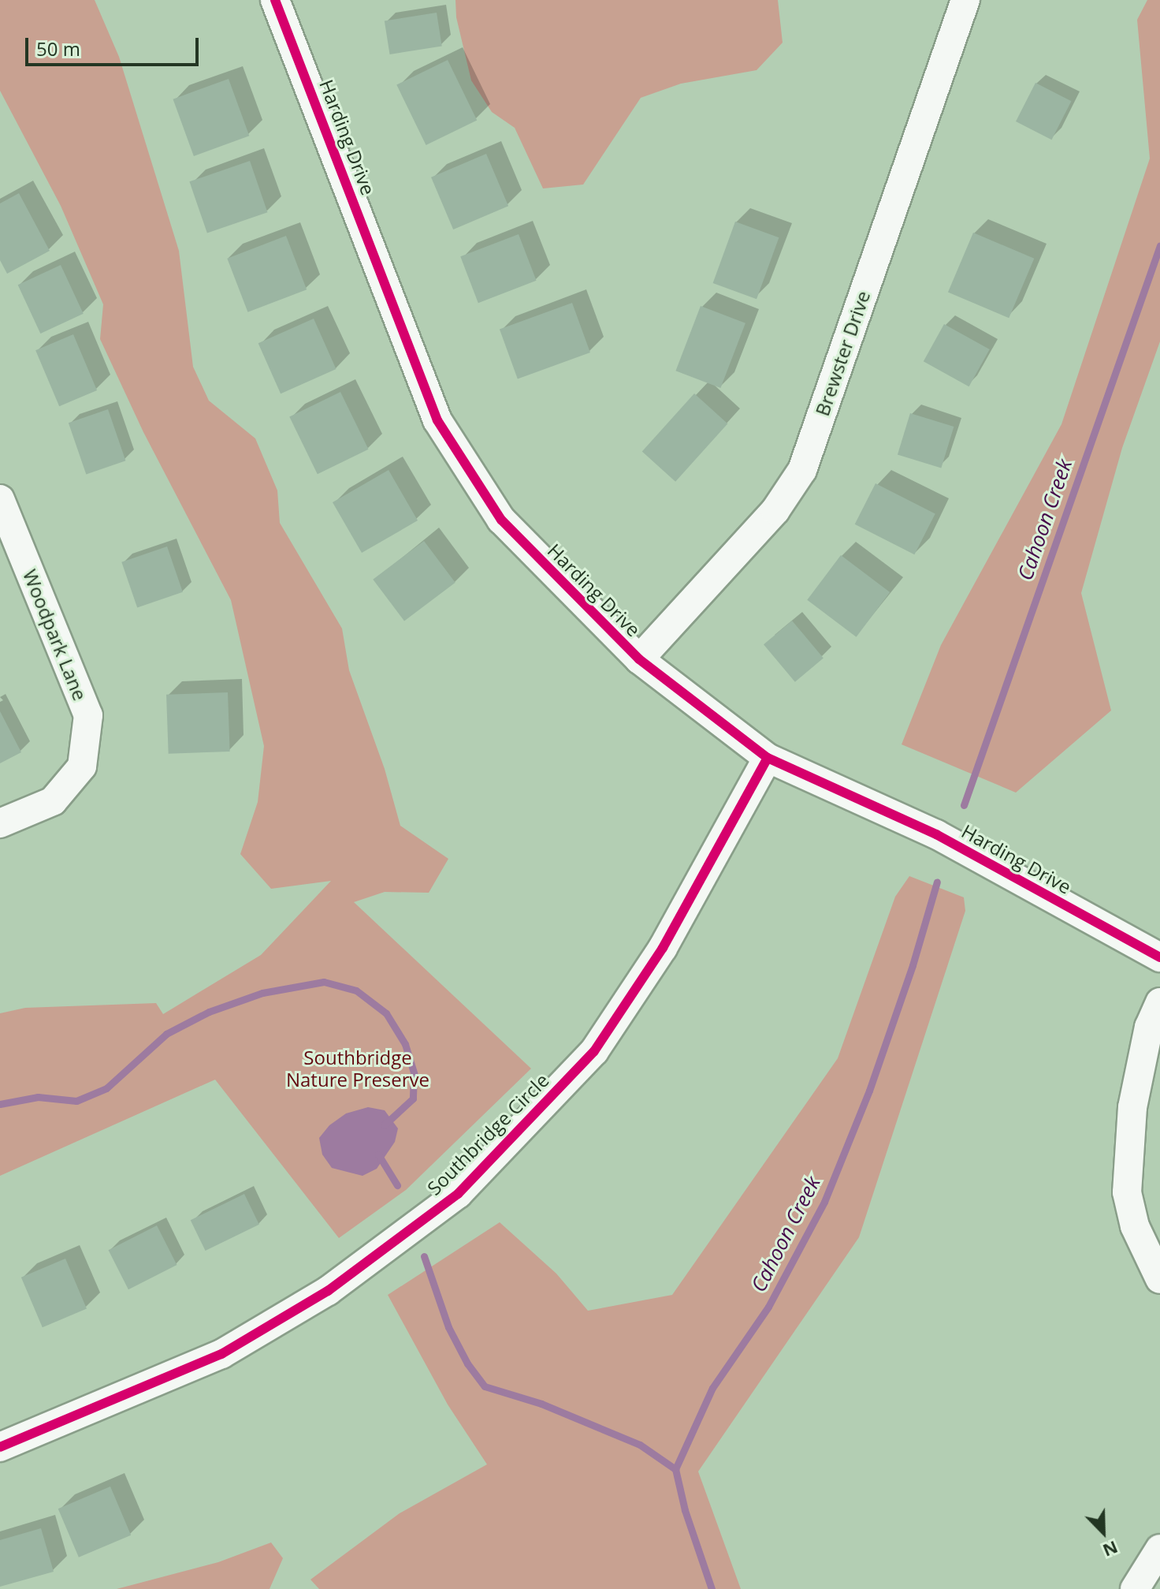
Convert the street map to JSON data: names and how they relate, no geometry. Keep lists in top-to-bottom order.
{
  "streets": {
    "street": [
      "Harding Drive",
      "Brewster Drive",
      "Woodpark Lane",
      "Southbridge Circle"
    ]
  },
  "crossings": [
    ["Harding Drive", "Brewster Drive"],
    ["Harding Drive", "Southbridge Circle"]
  ],
  "water": ["Cahoon Creek"],
  "parks": ["Southbridge Nature Preserve"],
  "scale_bar": "50 m",
  "north": "bottom right"
}
